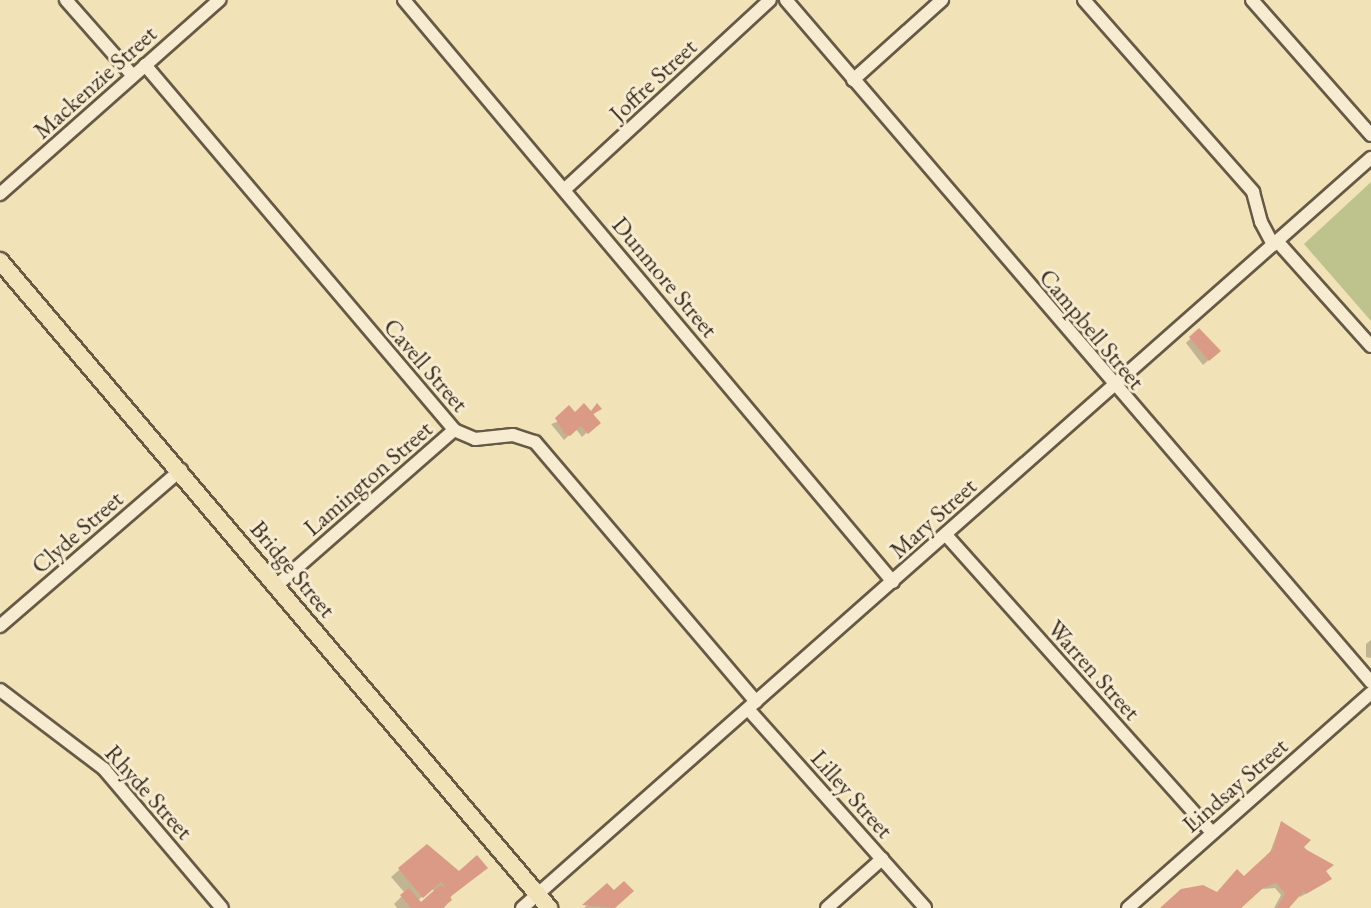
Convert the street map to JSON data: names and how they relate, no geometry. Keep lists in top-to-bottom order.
{
  "streets": {
    "main road": ["Bridge Street"],
    "street": [
      "Joffre Street",
      "Mackenzie Street",
      "Dunmore Street",
      "Campbell Street",
      "Cavell Street",
      "Lamington Street",
      "Mary Street",
      "Clyde Street",
      "Warren Street",
      "Lindsay Street",
      "Rhyde Street",
      "Lilley Street"
    ]
  },
  "crossings": [
    ["Joffre Street", "Dunmore Street"],
    ["Mackenzie Street", "Cavell Street"],
    ["Dunmore Street", "Mary Street"],
    ["Campbell Street", "Mary Street"],
    ["Cavell Street", "Lamington Street"],
    ["Cavell Street", "Mary Street"],
    ["Cavell Street", "Lilley Street"],
    ["Lamington Street", "Bridge Street"],
    ["Mary Street", "Bridge Street"],
    ["Mary Street", "Warren Street"],
    ["Mary Street", "Lilley Street"],
    ["Clyde Street", "Bridge Street"],
    ["Warren Street", "Lindsay Street"]
  ]
}
